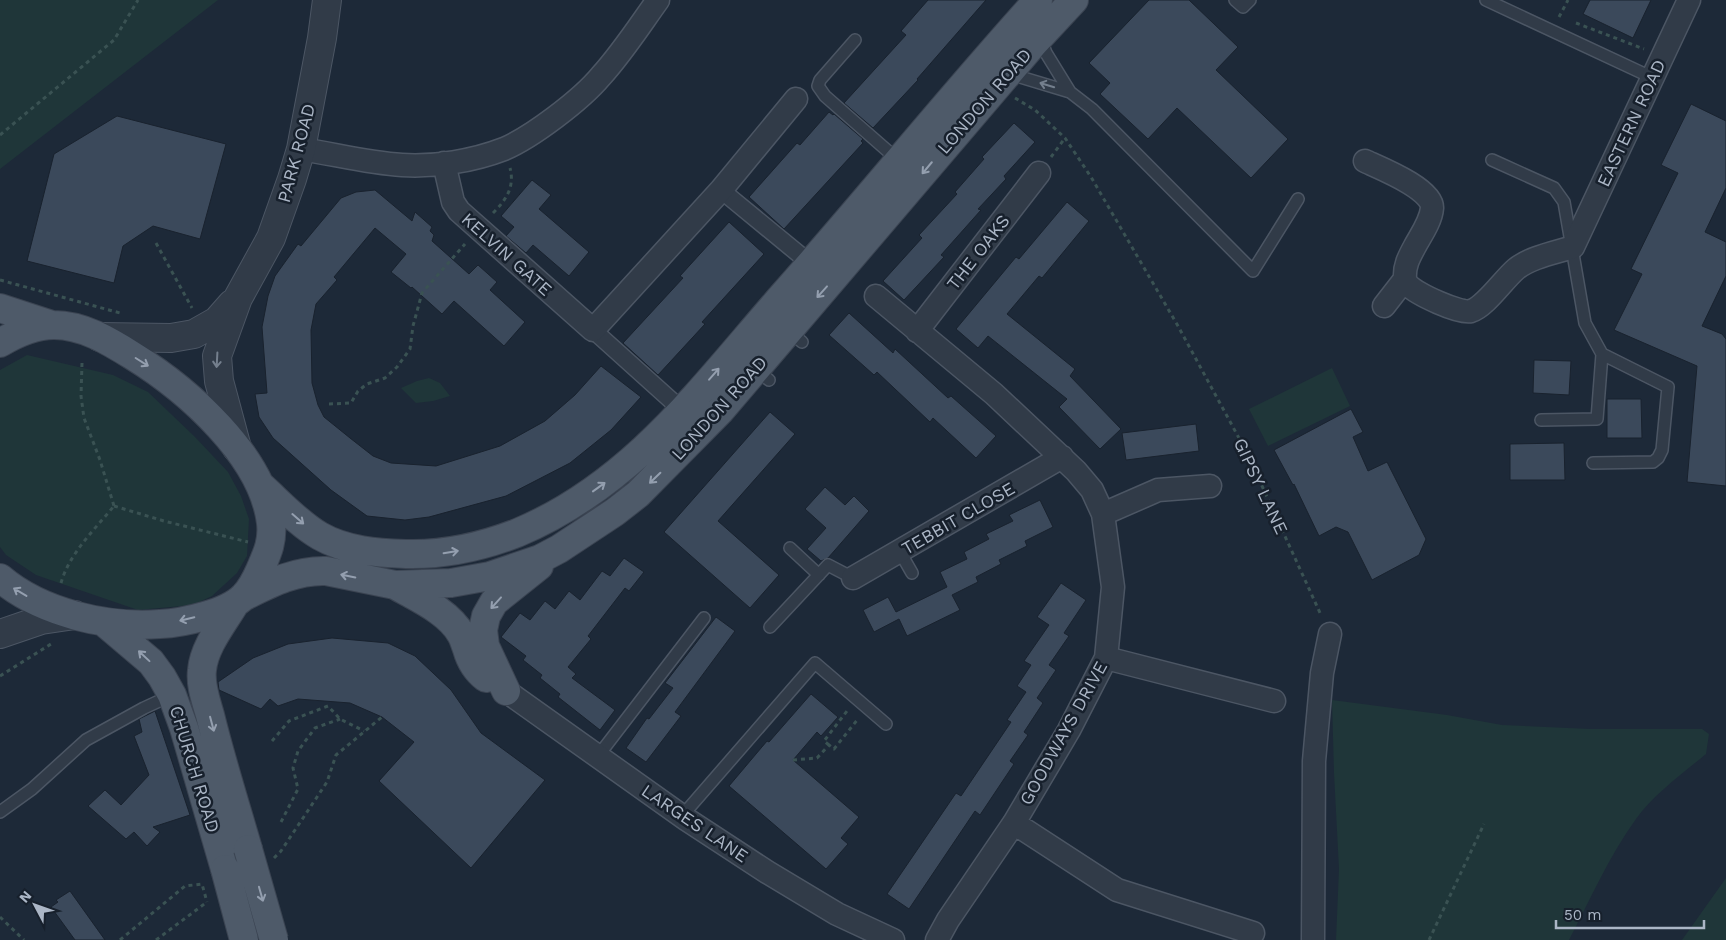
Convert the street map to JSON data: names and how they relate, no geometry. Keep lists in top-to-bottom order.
{
  "streets": {
    "main road": ["LONDON ROAD", "CHURCH ROAD"],
    "street": [
      "EASTERN ROAD",
      "PARK ROAD",
      "THE OAKS",
      "KELVIN GATE",
      "TEBBIT CLOSE",
      "GOODWAYS DRIVE",
      "LARGES LANE"
    ],
    "path": ["GIPSY LANE"]
  },
  "crossings": [
    ["LONDON ROAD", "GIPSY LANE"],
    ["LONDON ROAD", "CHURCH ROAD"],
    ["TEBBIT CLOSE", "GOODWAYS DRIVE"]
  ],
  "scale_bar": "50 m",
  "north": "top left"
}
